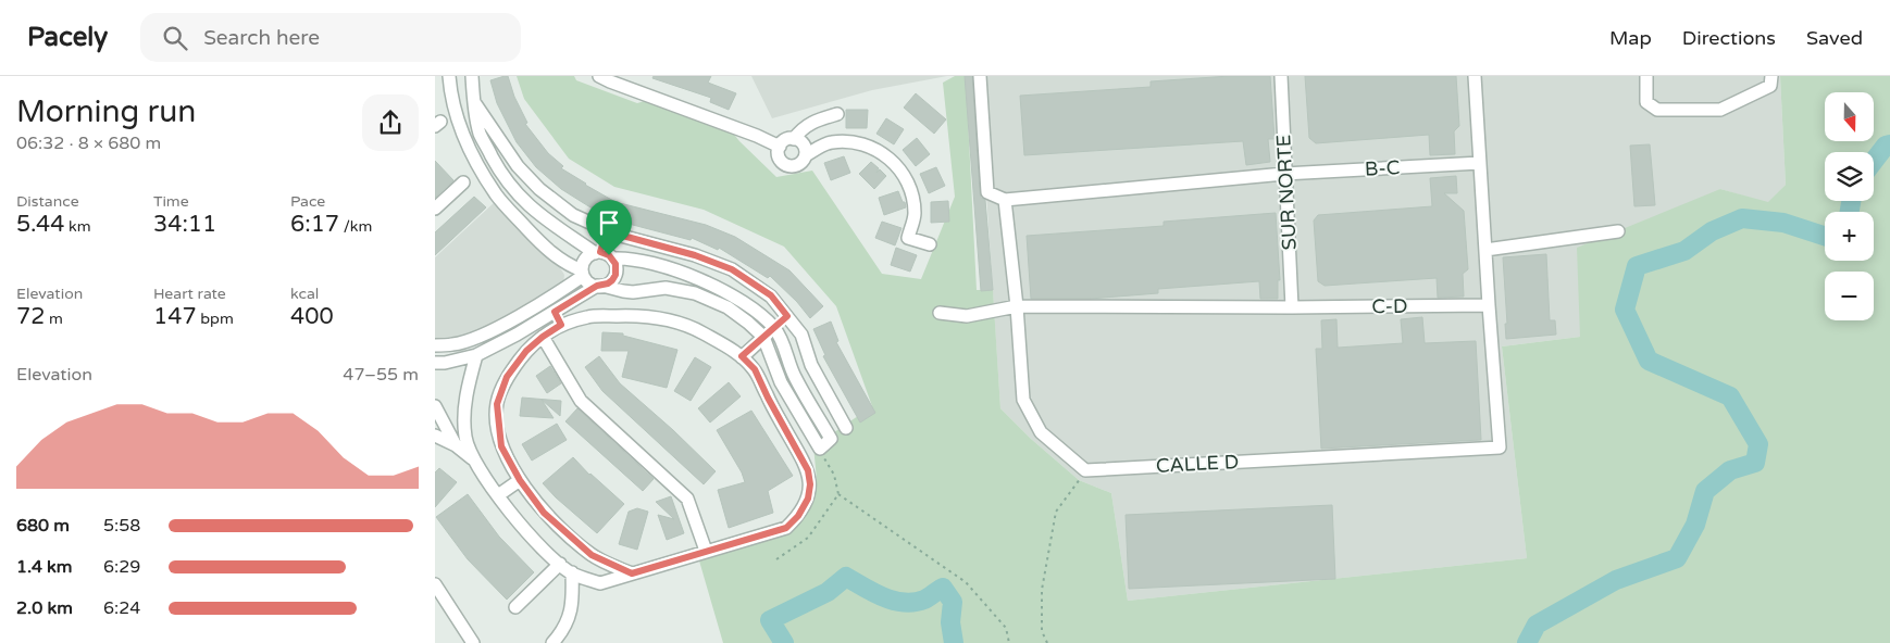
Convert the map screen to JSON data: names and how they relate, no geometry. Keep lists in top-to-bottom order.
{
  "streets": {
    "street": [
      "B-C",
      "SUR NORTE",
      "C-D",
      "CALLE D"
    ]
  },
  "crossings": [
    ["B-C", "SUR NORTE"],
    ["SUR NORTE", "C-D"],
    ["C-D", "CALLE D"]
  ],
  "north": "bottom",
  "page": {
    "header": "Pacely",
    "search": "Search here",
    "nav": ["Map", "Directions", "Saved"],
    "heading": ["Morning run", "06:32 · 8 × 680 m"],
    "map_buttons": ["+", "−"],
    "stats": [
      ["Distance", "5.44 km"],
      ["Time", "34:11"],
      ["Pace", "6:17 /km"],
      ["Elevation", "72 m"],
      ["Heart rate", "147 bpm"],
      ["kcal", "400"]
    ],
    "chart": ["Elevation", "47–55 m"],
    "list": [
      {
        "name": "680 m",
        "note": "5:58"
      },
      {
        "name": "1.4 km",
        "note": "6:29"
      },
      {
        "name": "2.0 km",
        "note": "6:24"
      }
    ]
  }
}
